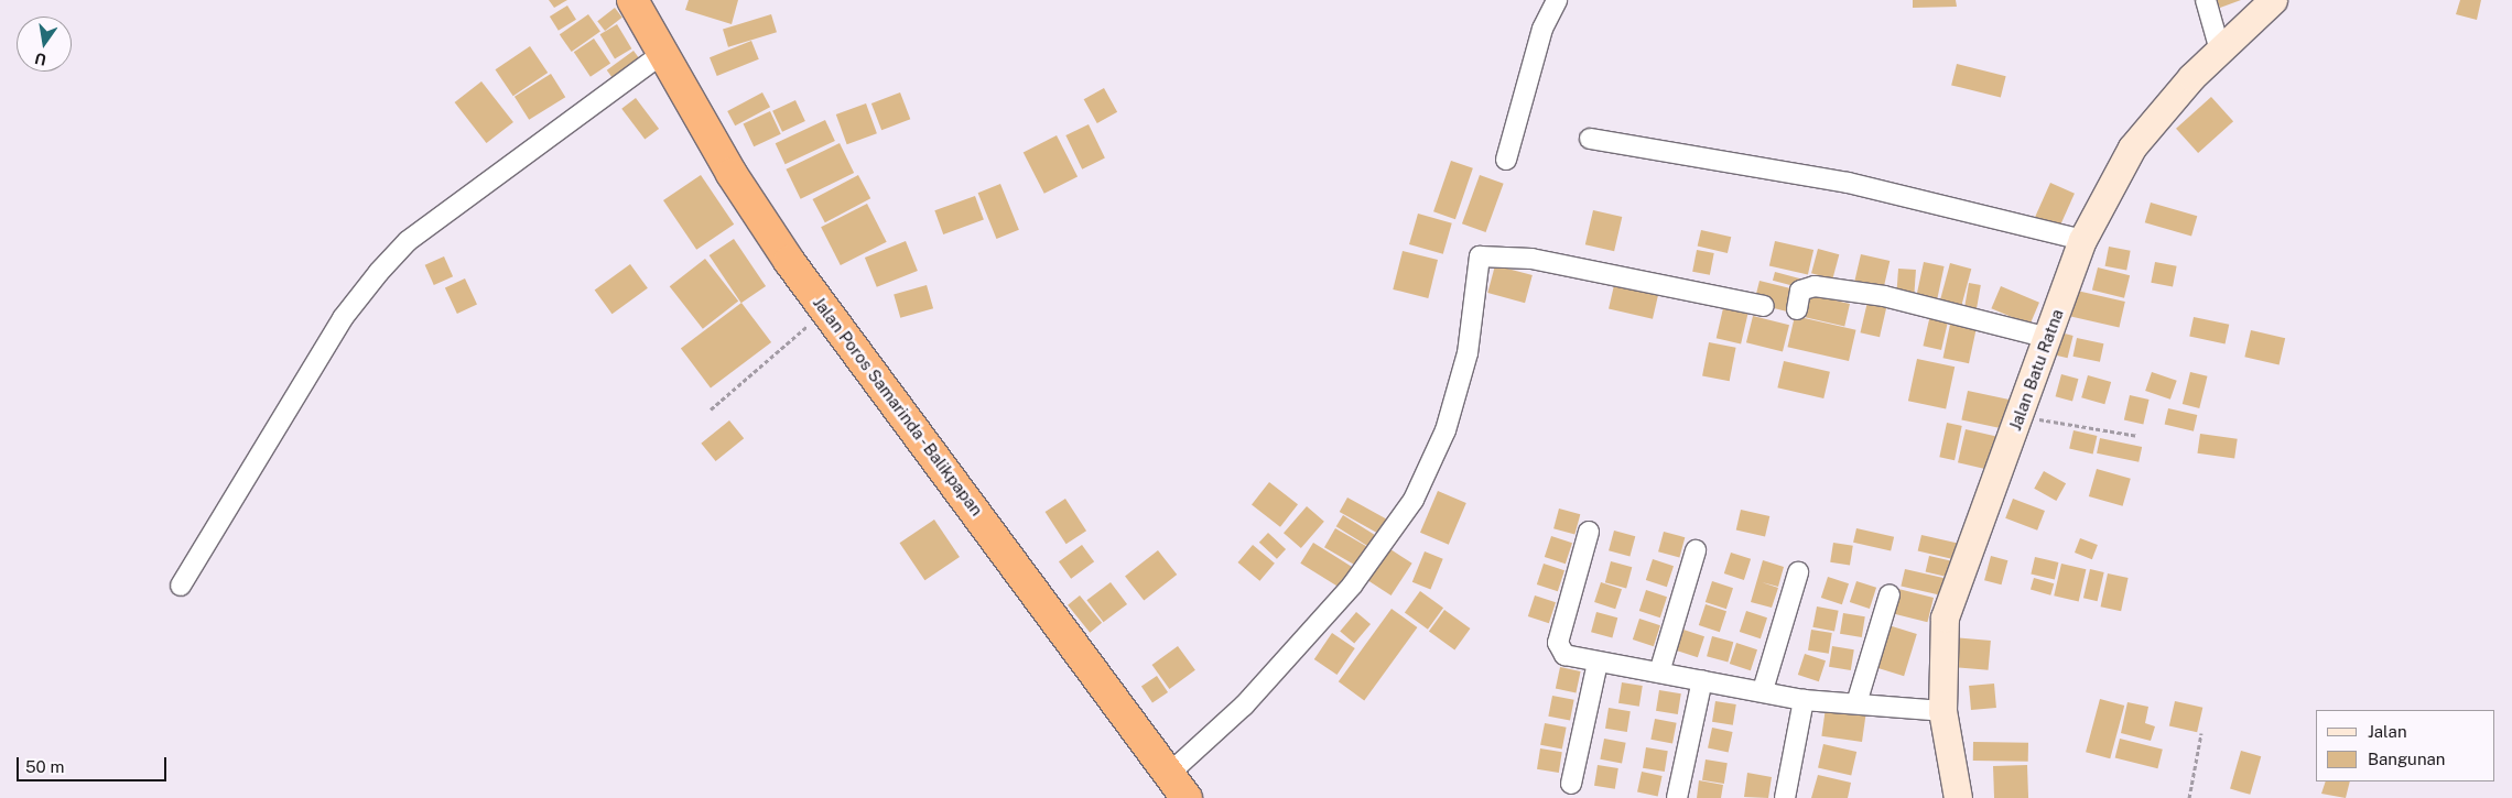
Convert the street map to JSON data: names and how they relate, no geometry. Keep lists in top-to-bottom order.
{
  "streets": {
    "highway": ["Jalan Poros Samarinda - Balikpapan"],
    "street": ["Jalan Batu Ratna"]
  },
  "legend": ["Jalan", "Bangunan"],
  "scale_bar": "50 m",
  "north": "bottom"
}
